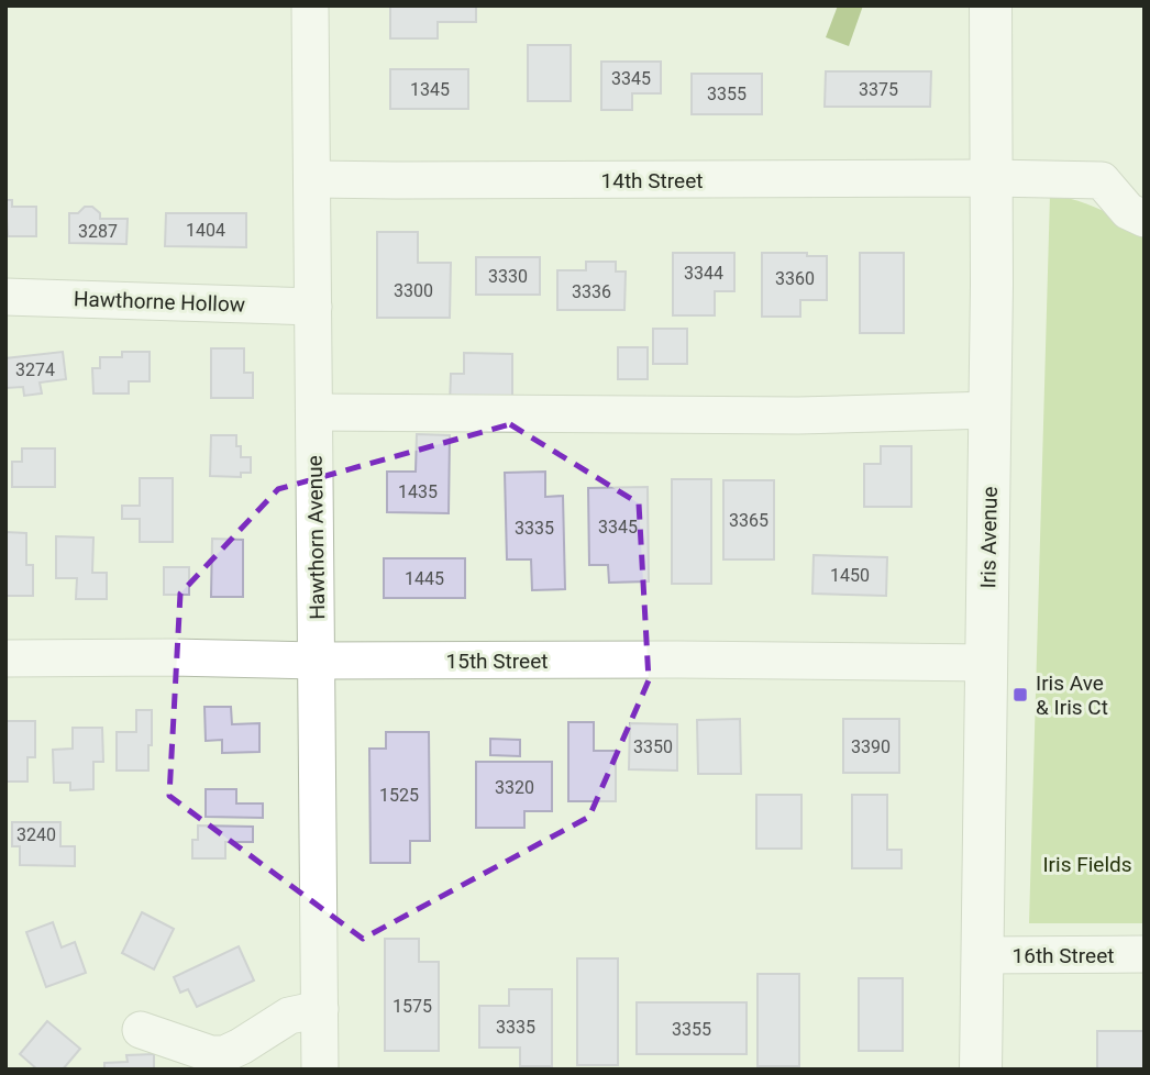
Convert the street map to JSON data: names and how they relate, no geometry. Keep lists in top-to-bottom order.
{
  "streets": {
    "main road": ["Iris Avenue"],
    "street": [
      "14th Street",
      "Hawthorne Hollow",
      "Hawthorn Avenue",
      "15th Street",
      "16th Street"
    ]
  },
  "crossings": [
    ["14th Street", "Hawthorn Avenue"],
    ["14th Street", "Iris Avenue"],
    ["Hawthorne Hollow", "Hawthorn Avenue"],
    ["Hawthorn Avenue", "15th Street"],
    ["Iris Avenue", "15th Street"],
    ["Iris Avenue", "16th Street"]
  ],
  "parks": ["Iris Fields"],
  "places": {
    "transit": ["Iris Ave & Iris Ct"]
  },
  "house_numbers": [
    "3345",
    "1345",
    "3375",
    "3355",
    "1404",
    "3287",
    "3344",
    "3330",
    "3360",
    "3300",
    "3336",
    "3274",
    "1435",
    "3365",
    "3345",
    "3335",
    "1450",
    "1445",
    "3350",
    "3390",
    "3320",
    "1525",
    "3240",
    "1575",
    "3335",
    "3355"
  ]
}
